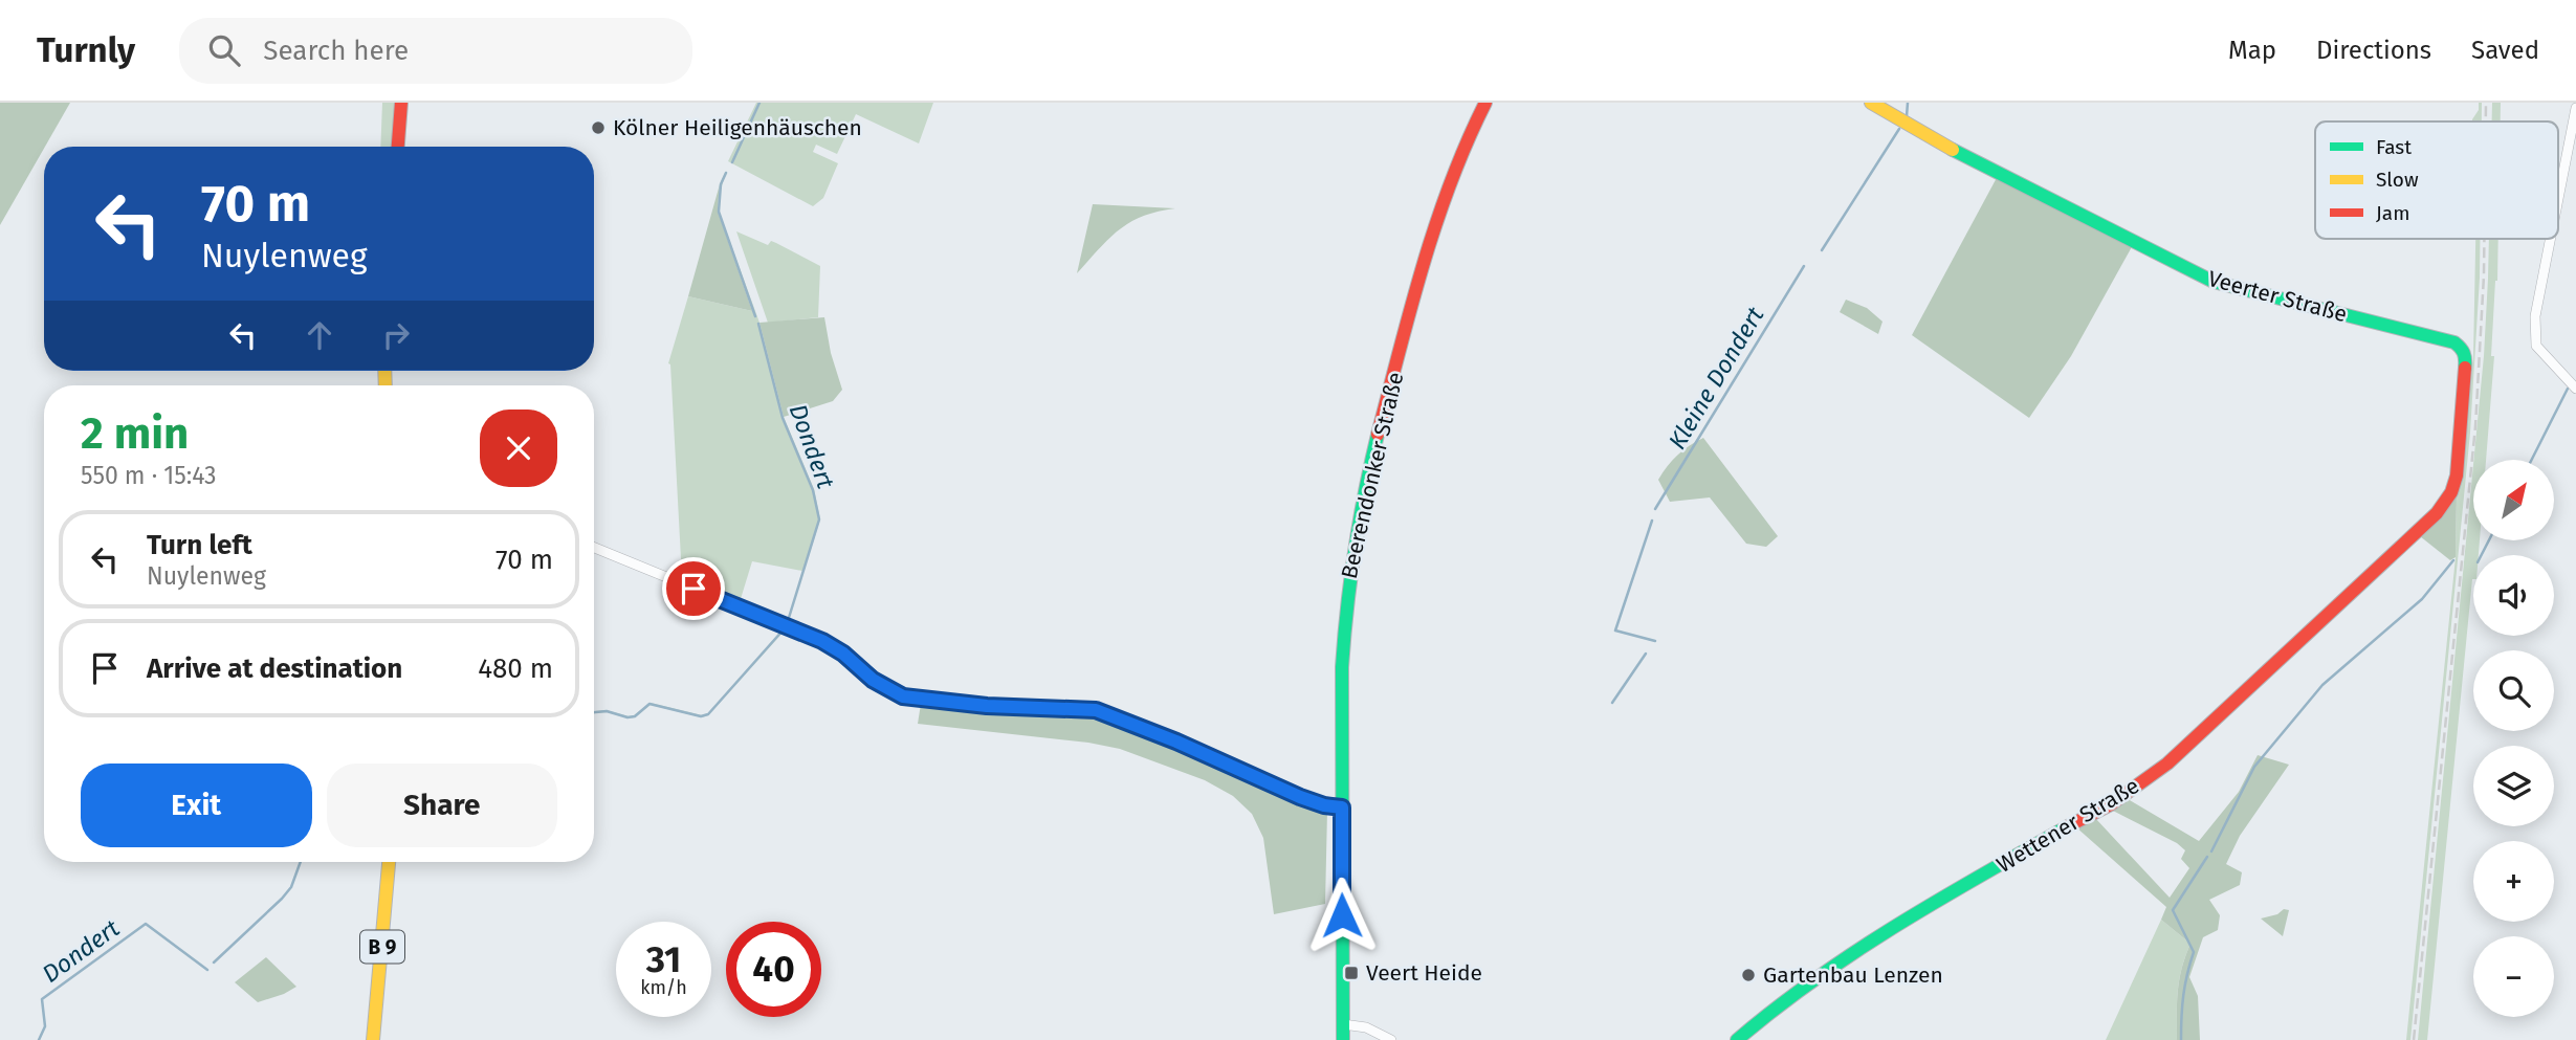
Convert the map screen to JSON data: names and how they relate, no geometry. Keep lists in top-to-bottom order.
{
  "streets": {
    "street": [
      "Veerter Straße",
      "Beerendonker Straße",
      "Wettener Straße",
      "B 9"
    ]
  },
  "crossings": [
    ["Veerter Straße", "Wettener Straße"]
  ],
  "water": ["Kleine Dondert", "Dondert"],
  "places": {
    "other": ["Kölner Heiligenhäuschen", "Gartenbau Lenzen"],
    "transit": ["Veert Heide"]
  },
  "legend": ["Fast", "Slow", "Jam"],
  "north": "top right",
  "page": {
    "header": "Turnly",
    "search": "Search here",
    "nav": ["Map", "Directions", "Saved"],
    "turn": ["70 m", "Nuylenweg"],
    "heading": ["2 min", "550 m · 15:43"],
    "map_buttons": ["+", "−"],
    "list": [
      {
        "name": "Turn left",
        "note": "Nuylenweg",
        "value": "70 m"
      },
      {
        "name": "Arrive at destination",
        "value": "480 m"
      }
    ],
    "buttons": ["Exit", "Share"],
    "speed": "31 km/h",
    "limit": "40"
  }
}
